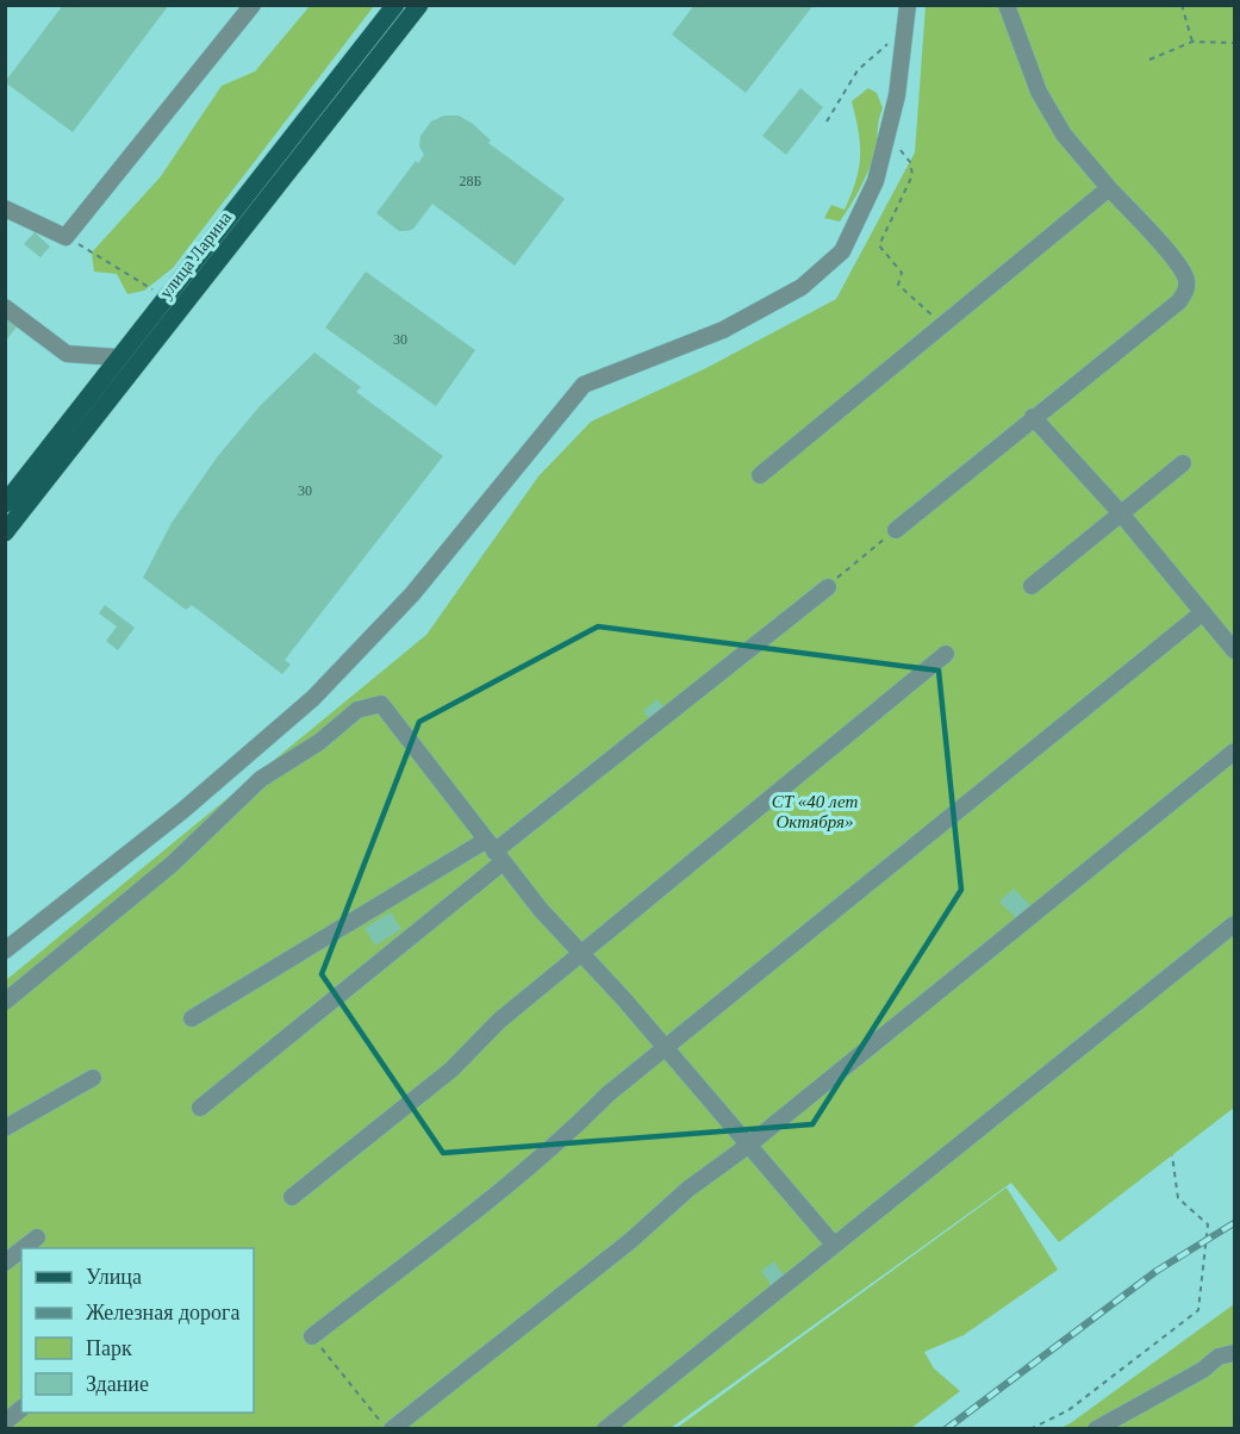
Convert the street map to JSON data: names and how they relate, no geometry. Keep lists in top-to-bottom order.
{
  "streets": {
    "main road": ["улица Ларина"]
  },
  "parks": ["СТ «40 лет Октября»"],
  "house_numbers": ["28Б", "30", "30"],
  "legend": [
    "Улица",
    "Железная дорога",
    "Парк",
    "Здание"
  ]
}
